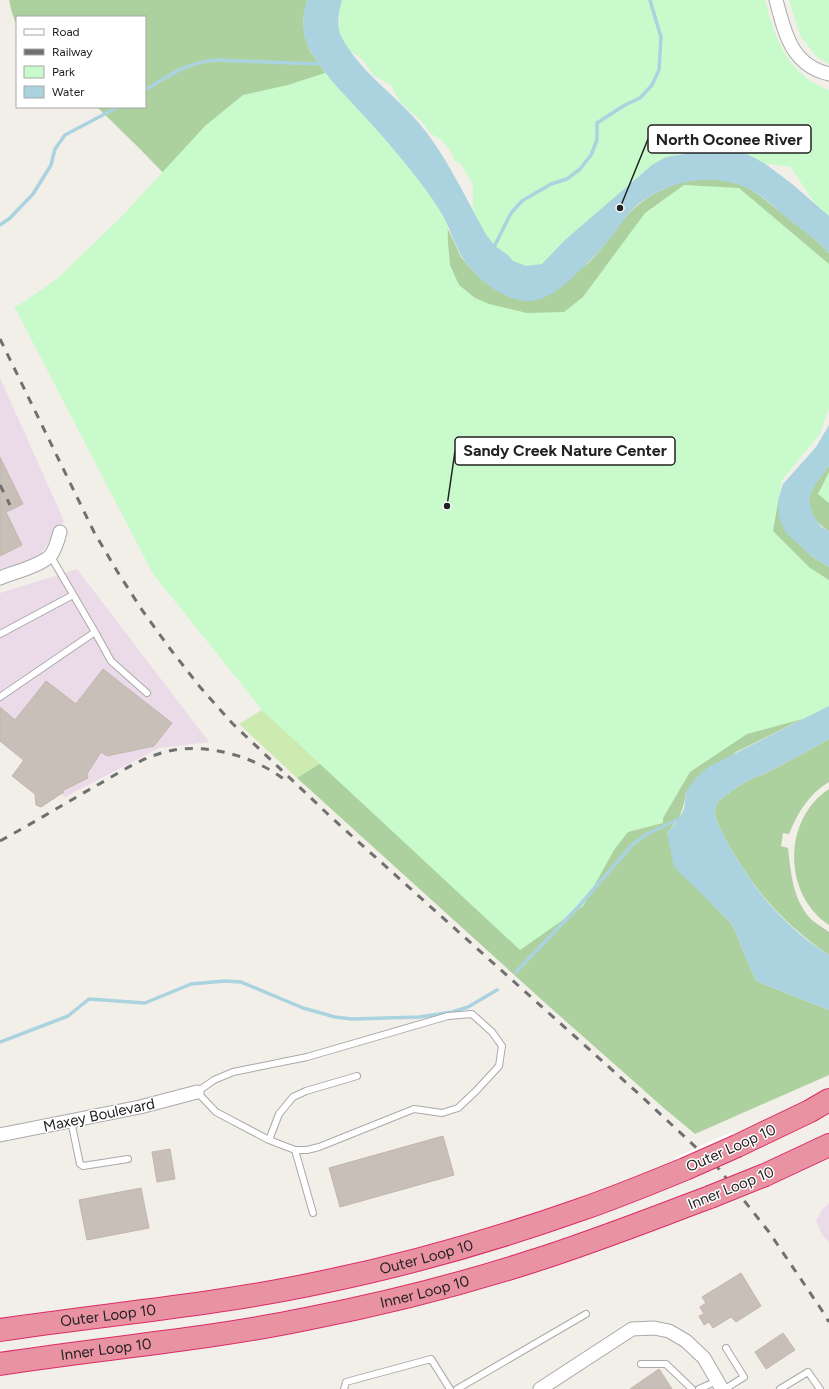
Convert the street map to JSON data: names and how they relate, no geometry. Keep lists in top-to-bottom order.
{
  "streets": {
    "highway": ["Outer Loop 10", "Inner Loop 10"],
    "street": ["Maxey Boulevard"]
  },
  "places": ["North Oconee River", "Sandy Creek Nature Center"],
  "legend": [
    "Road",
    "Railway",
    "Park",
    "Water"
  ]
}
